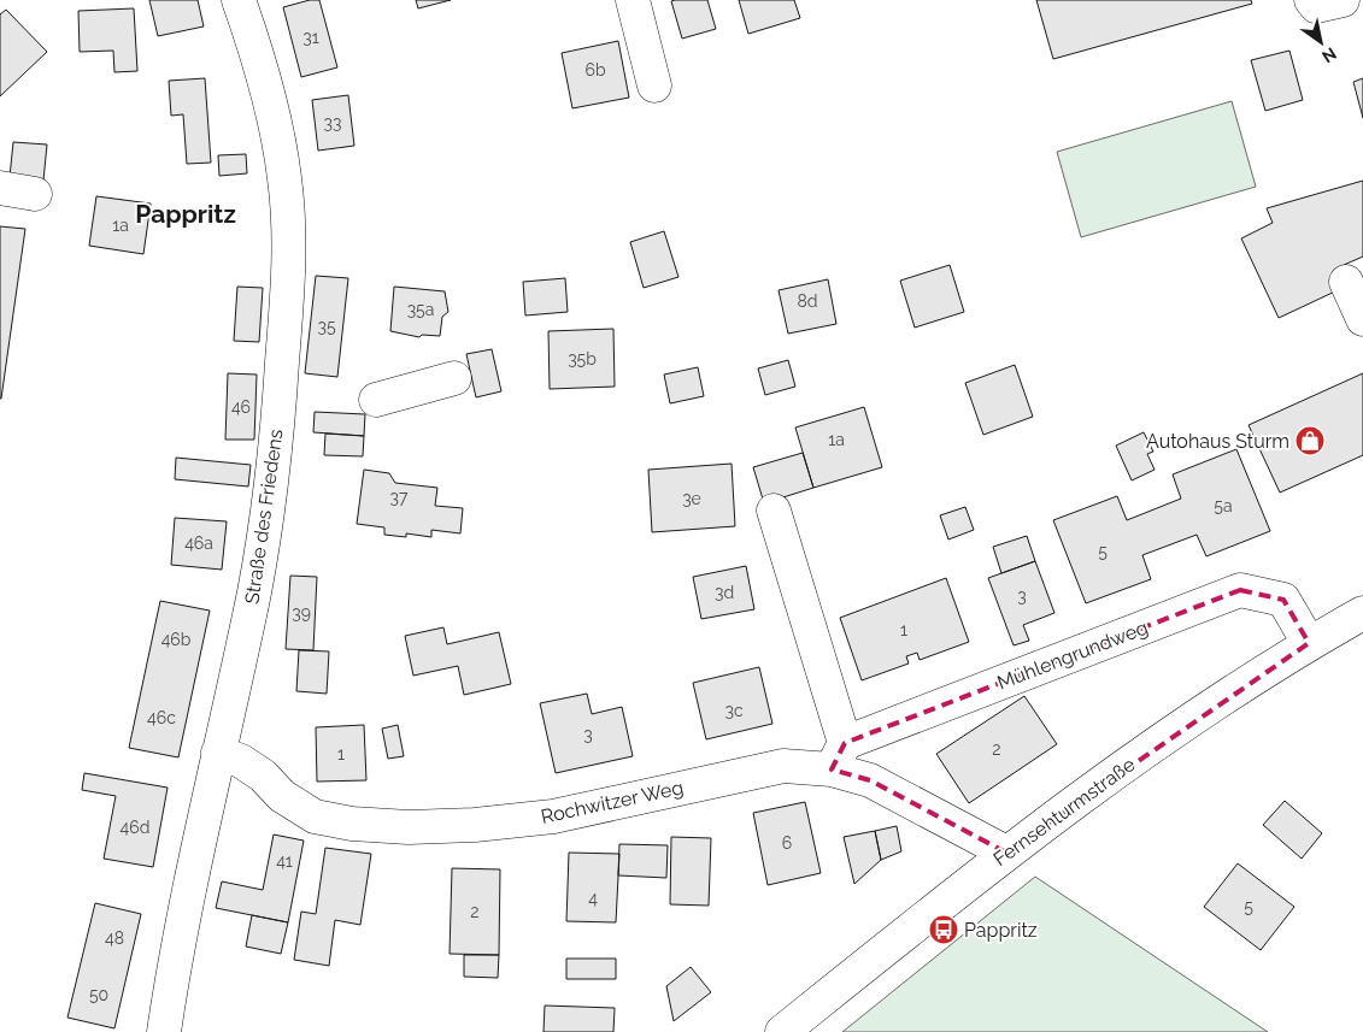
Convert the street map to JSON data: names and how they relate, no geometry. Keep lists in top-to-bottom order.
{
  "streets": {
    "street": [
      "Straße des Friedens",
      "Mühlengrundweg",
      "Rochwitzer Weg",
      "Fernsehturmstraße"
    ]
  },
  "crossings": [
    ["Straße des Friedens", "Rochwitzer Weg"],
    ["Mühlengrundweg", "Rochwitzer Weg"],
    ["Mühlengrundweg", "Fernsehturmstraße"],
    ["Rochwitzer Weg", "Fernsehturmstraße"]
  ],
  "districts": ["Pappritz"],
  "places": {
    "shop": ["Autohaus Sturm"],
    "bus stop": ["Pappritz"]
  },
  "house_numbers": [
    "31",
    "6b",
    "33",
    "1a",
    "8d",
    "35a",
    "35",
    "35b",
    "46",
    "1a",
    "37",
    "3e",
    "5a",
    "46a",
    "5",
    "3d",
    "3",
    "39",
    "1",
    "46b",
    "3c",
    "46c",
    "3",
    "2",
    "1",
    "46d",
    "6",
    "41",
    "4",
    "5",
    "2",
    "48",
    "50"
  ],
  "north": "bottom right"
}
